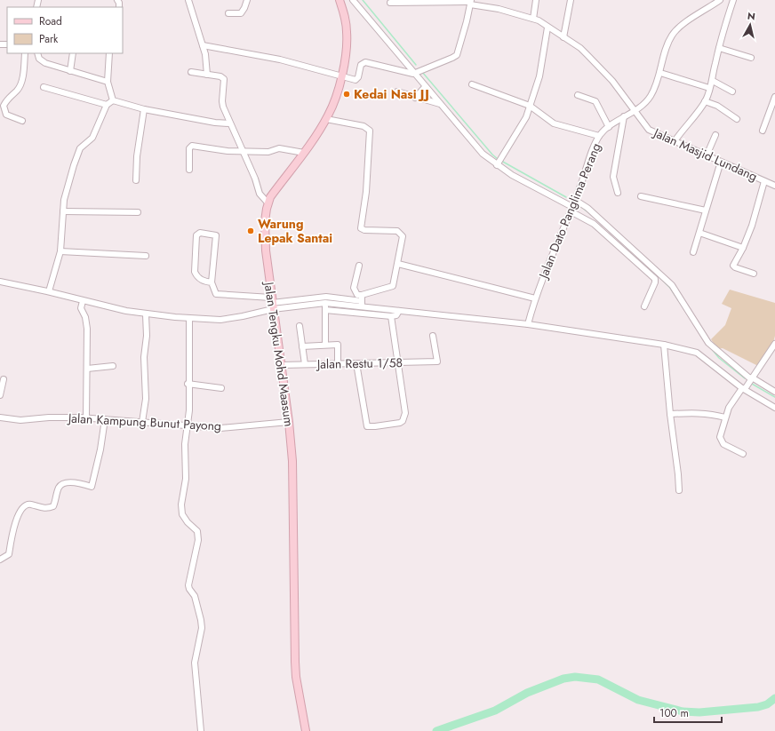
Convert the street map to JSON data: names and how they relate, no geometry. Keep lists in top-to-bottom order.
{
  "streets": {
    "main road": ["Jalan Tengku Mohd Maasum"],
    "street": [
      "Jalan Masjid Lundang",
      "Jalan Dato Panglima Perang",
      "Jalan Restu 1/58",
      "Jalan Kampung Bunut Payong"
    ]
  },
  "crossings": [
    ["Jalan Masjid Lundang", "Jalan Dato Panglima Perang"],
    ["Jalan Tengku Mohd Maasum", "Jalan Restu 1/58"],
    ["Jalan Tengku Mohd Maasum", "Jalan Kampung Bunut Payong"]
  ],
  "places": ["Kedai Nasi JJ", "Warung Lepak Santai"],
  "legend": ["Road", "Park"],
  "scale_bar": "100 m",
  "north": "top"
}
